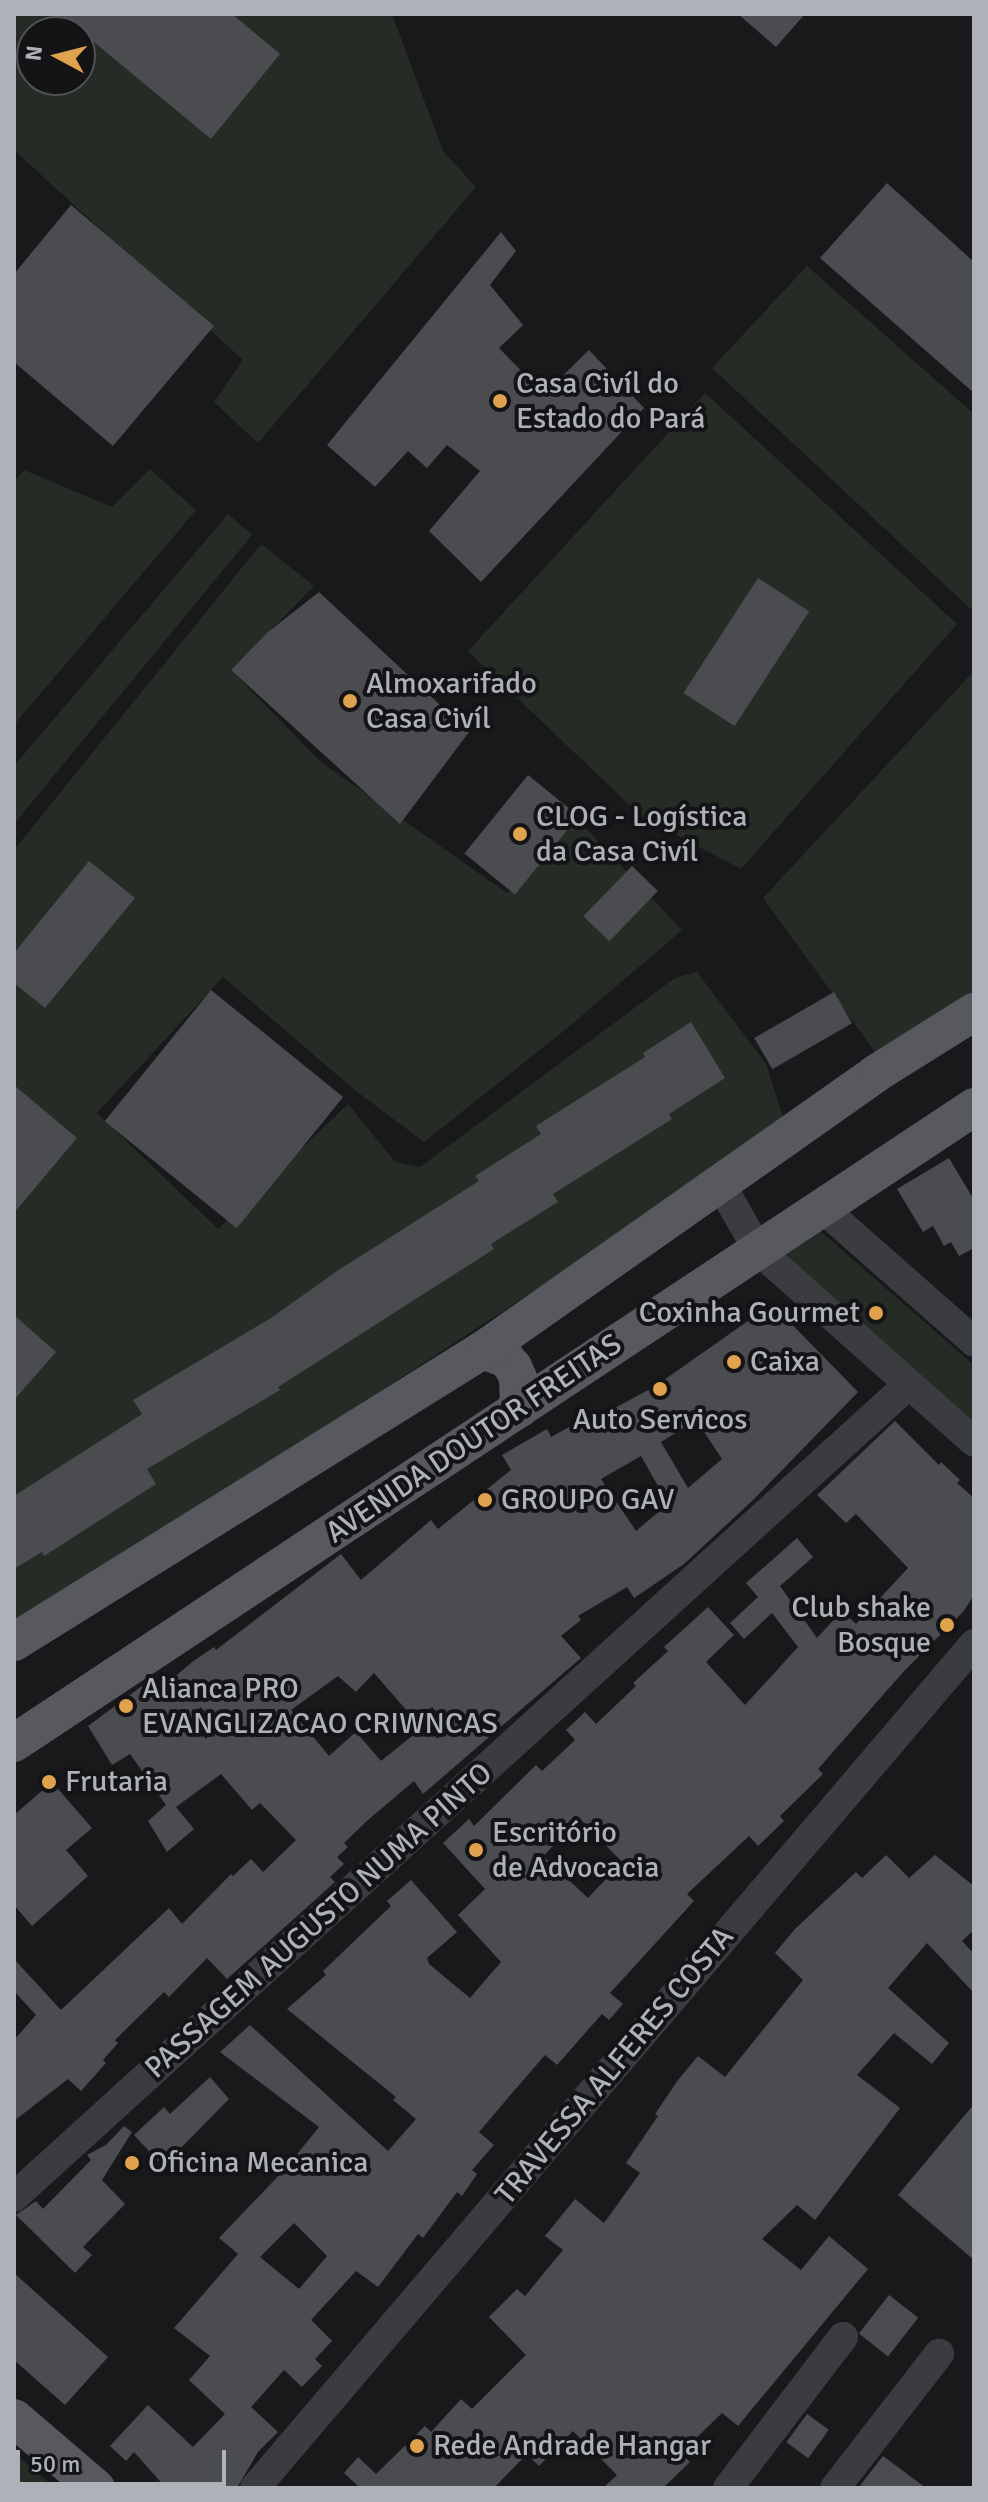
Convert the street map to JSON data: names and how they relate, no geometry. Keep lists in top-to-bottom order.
{
  "streets": {
    "main road": ["AVENIDA DOUTOR FREITAS"],
    "street": ["PASSAGEM AUGUSTO NUMA PINTO", "TRAVESSA ALFERES COSTA"]
  },
  "places": [
    "Casa Civíl do Estado do Pará",
    "Almoxarifado Casa Civíl",
    "CLOG - Logística da Casa Civíl",
    "Coxinha Gourmet",
    "Caixa",
    "Auto Servicos",
    "GROUPO GAV",
    "Club shake Bosque",
    "Alianca PRO EVANGLIZACAO CRIWNCAS",
    "Frutaria",
    "Escritório de Advocacia",
    "Oficina Mecanica",
    "Rede Andrade Hangar"
  ],
  "scale_bar": "50 m",
  "north": "left"
}
